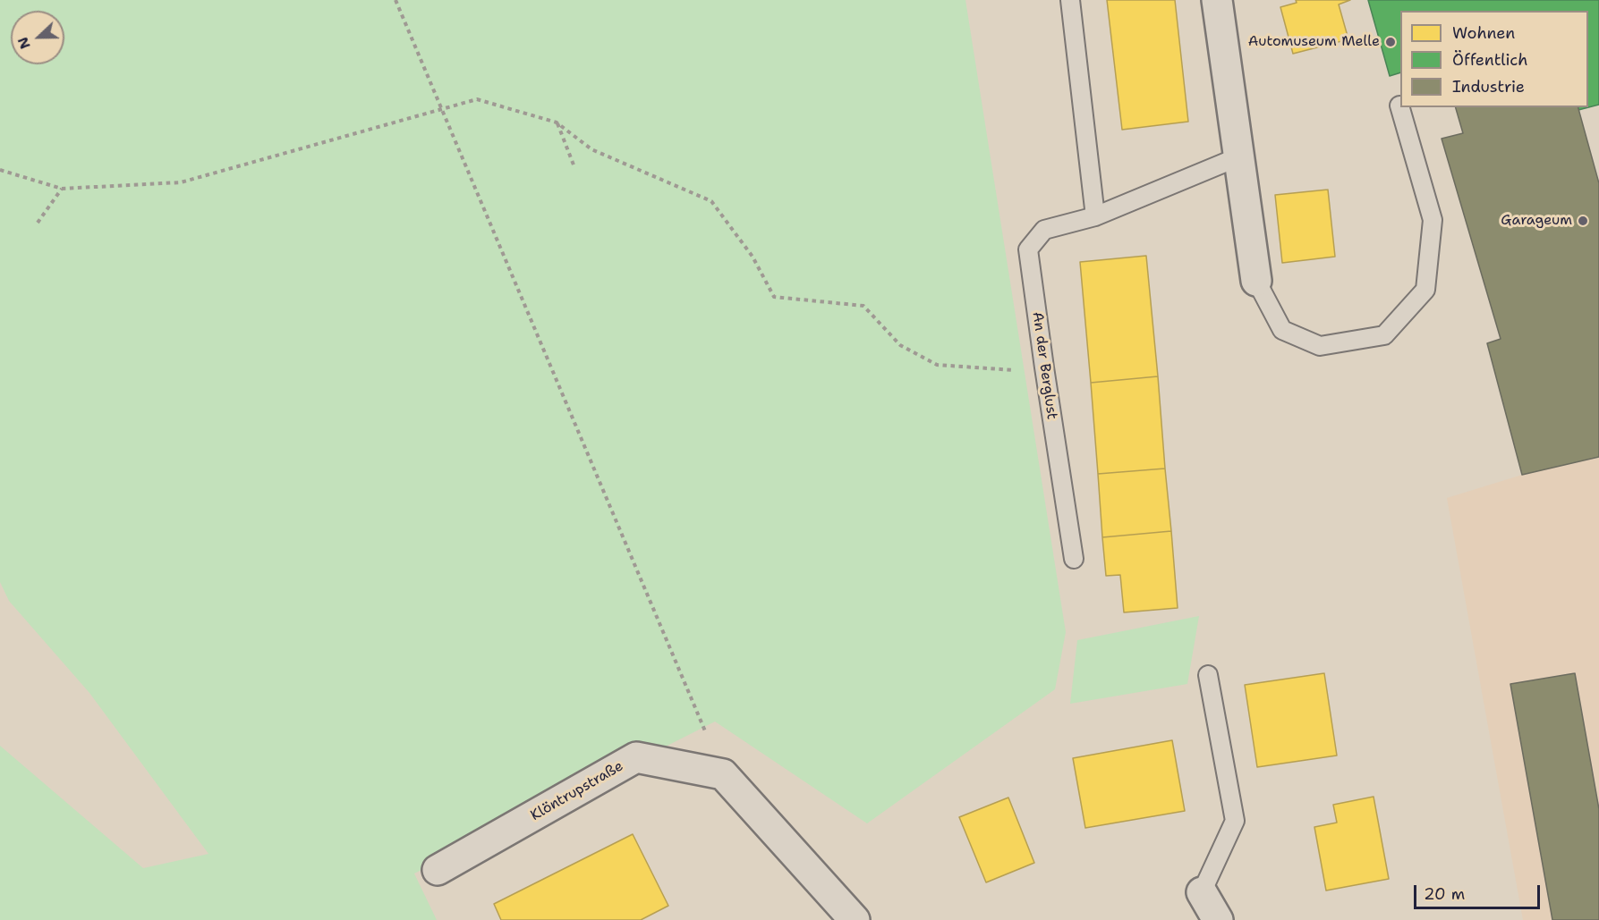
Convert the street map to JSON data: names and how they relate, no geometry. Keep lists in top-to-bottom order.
{
  "streets": {
    "street": ["Klöntrupstraße"],
    "lane": ["An der Berglust"]
  },
  "places": ["Automuseum Melle", "Garageum"],
  "legend": ["Wohnen", "Öffentlich", "Industrie"],
  "scale_bar": "20 m",
  "north": "left"
}
